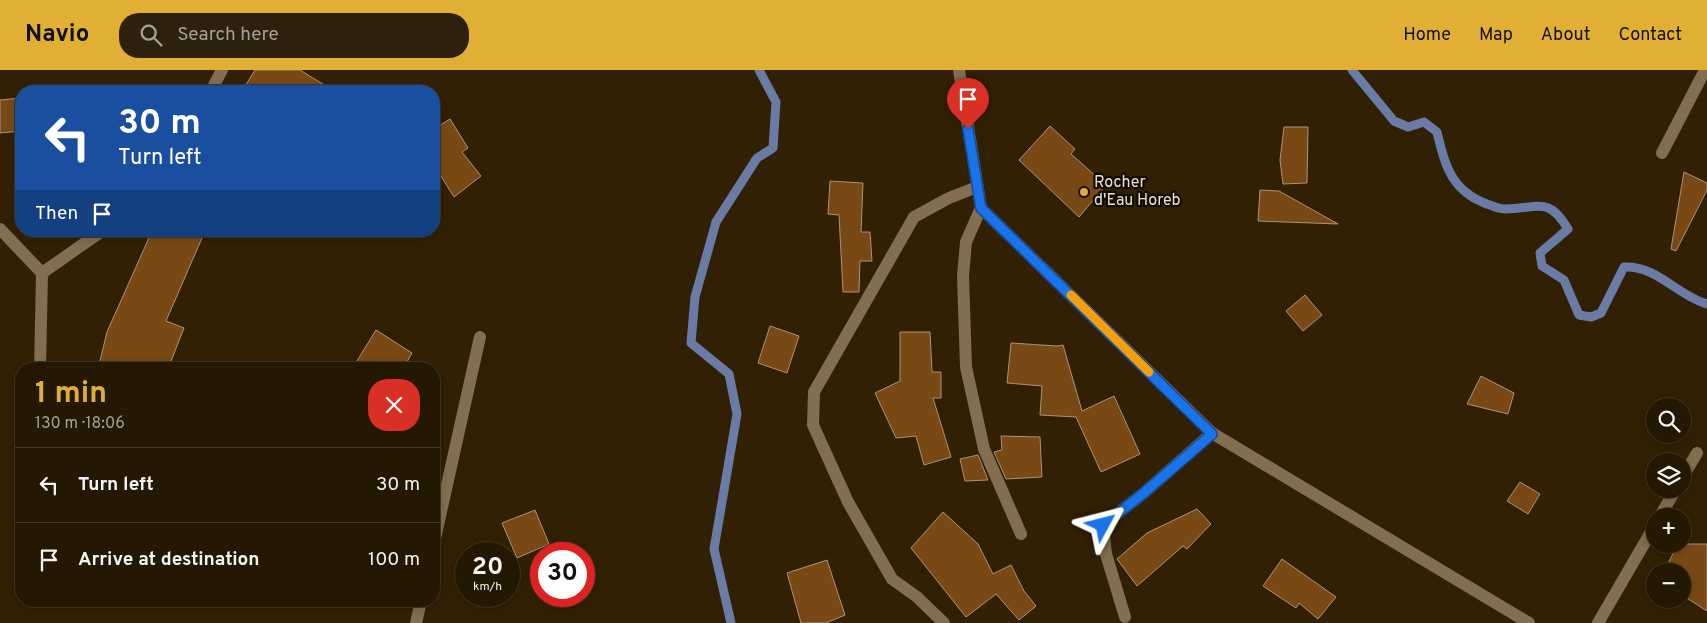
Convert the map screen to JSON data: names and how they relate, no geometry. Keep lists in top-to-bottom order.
{
  "places": ["Rocher d'Eau Horeb"],
  "page": {
    "header": "Navio",
    "search": "Search here",
    "nav": [
      "Home",
      "Map",
      "About",
      "Contact"
    ],
    "turn": ["30 m", "Turn left"],
    "then": "Then",
    "heading": ["1 min", "130 m · 18:06"],
    "map_buttons": ["+", "−"],
    "list": [
      {
        "name": "Turn left",
        "value": "30 m"
      },
      {
        "name": "Arrive at destination",
        "value": "100 m"
      }
    ],
    "speed": "20 km/h",
    "limit": "30"
  }
}
